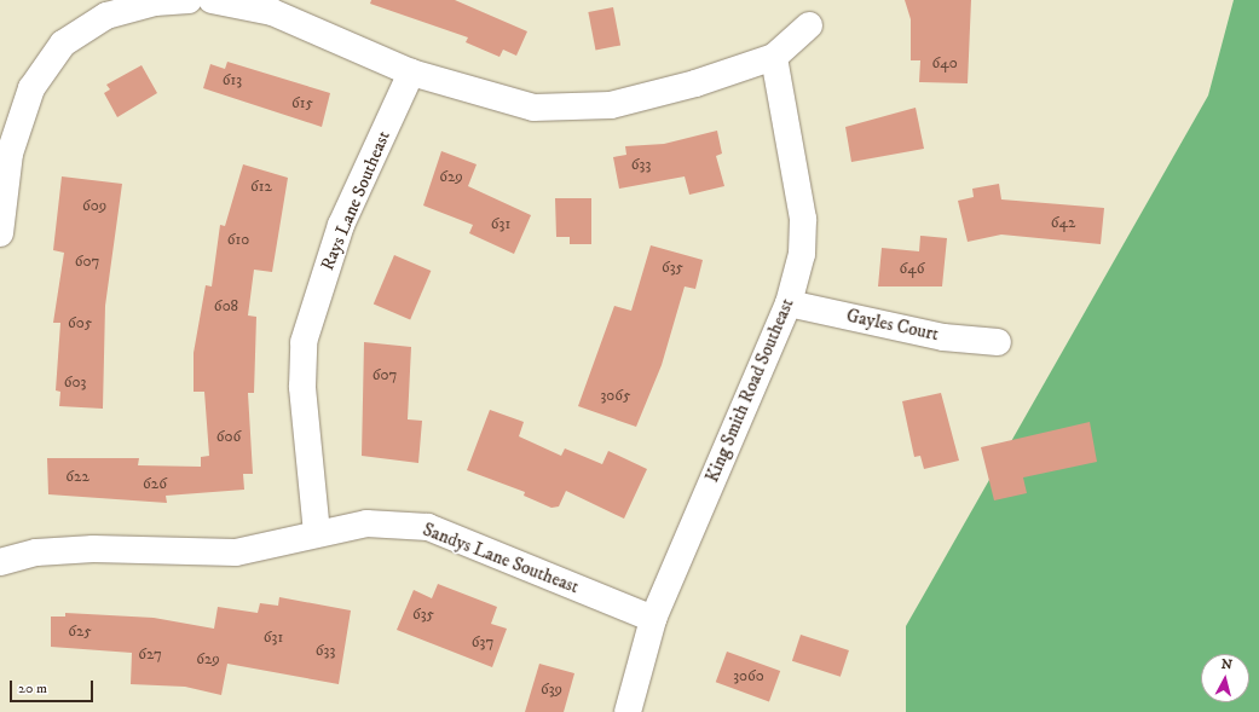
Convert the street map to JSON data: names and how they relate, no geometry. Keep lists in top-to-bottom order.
{
  "streets": {
    "street": [
      "Rays Lane Southeast",
      "Gayles Court",
      "King Smith Road Southeast",
      "Sandys Lane Southeast"
    ]
  },
  "crossings": [
    ["Rays Lane Southeast", "Sandys Lane Southeast"],
    ["Gayles Court", "King Smith Road Southeast"],
    ["King Smith Road Southeast", "Sandys Lane Southeast"]
  ],
  "house_numbers": [
    "640",
    "613",
    "615",
    "633",
    "629",
    "612",
    "609",
    "642",
    "631",
    "610",
    "607",
    "635",
    "646",
    "608",
    "605",
    "607",
    "603",
    "3065",
    "606",
    "622",
    "626",
    "635",
    "625",
    "631",
    "637",
    "633",
    "627",
    "629",
    "3060",
    "639"
  ],
  "scale_bar": "20 m",
  "north": "top"
}
